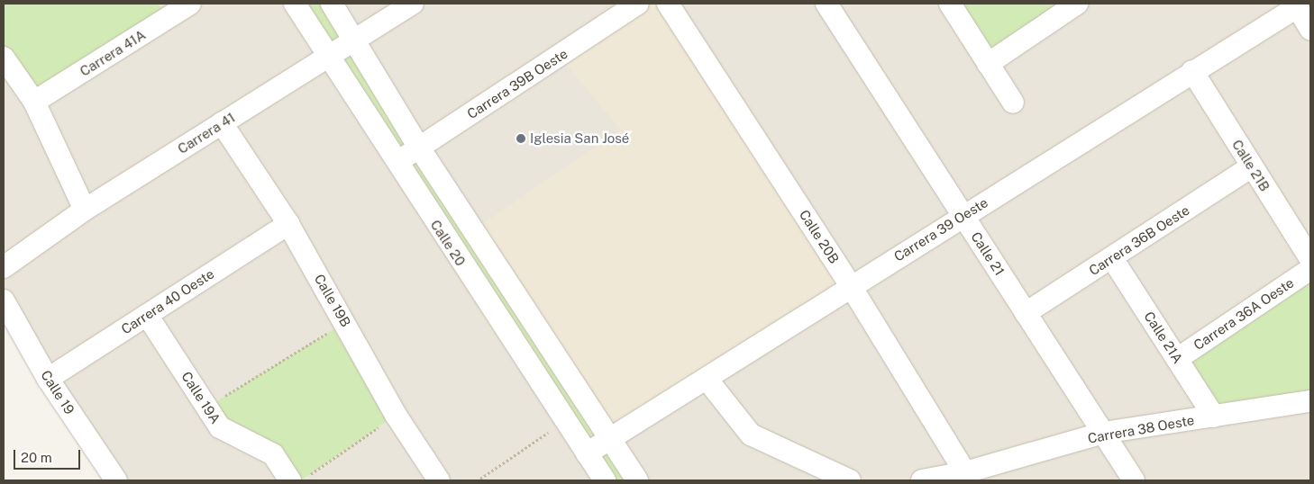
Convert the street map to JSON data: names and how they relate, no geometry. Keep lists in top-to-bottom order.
{
  "streets": {
    "street": [
      "Carrera 41A",
      "Carrera 39B Oeste",
      "Carrera 41",
      "Calle 21B",
      "Carrera 39 Oeste",
      "Calle 20B",
      "Carrera 36B Oeste",
      "Calle 20",
      "Calle 21",
      "Calle 19B",
      "Carrera 40 Oeste",
      "Carrera 36A Oeste",
      "Calle 21A",
      "Calle 19",
      "Calle 19A",
      "Carrera 38 Oeste"
    ]
  },
  "crossings": [
    ["Carrera 39B Oeste", "Calle 20"],
    ["Carrera 41", "Calle 20"],
    ["Carrera 41", "Calle 19B"],
    ["Calle 21B", "Carrera 39 Oeste"],
    ["Calle 21B", "Carrera 36B Oeste"],
    ["Carrera 39 Oeste", "Calle 20B"],
    ["Carrera 39 Oeste", "Calle 20"],
    ["Carrera 39 Oeste", "Calle 21"],
    ["Calle 20B", "Carrera 38 Oeste"],
    ["Carrera 36B Oeste", "Calle 21"],
    ["Carrera 36B Oeste", "Calle 21A"],
    ["Calle 21", "Carrera 38 Oeste"],
    ["Calle 19B", "Carrera 40 Oeste"],
    ["Carrera 40 Oeste", "Calle 19"],
    ["Carrera 40 Oeste", "Calle 19A"],
    ["Carrera 36A Oeste", "Calle 21A"],
    ["Calle 21A", "Carrera 38 Oeste"]
  ],
  "places": ["Iglesia San José"],
  "scale_bar": "20 m"
}
